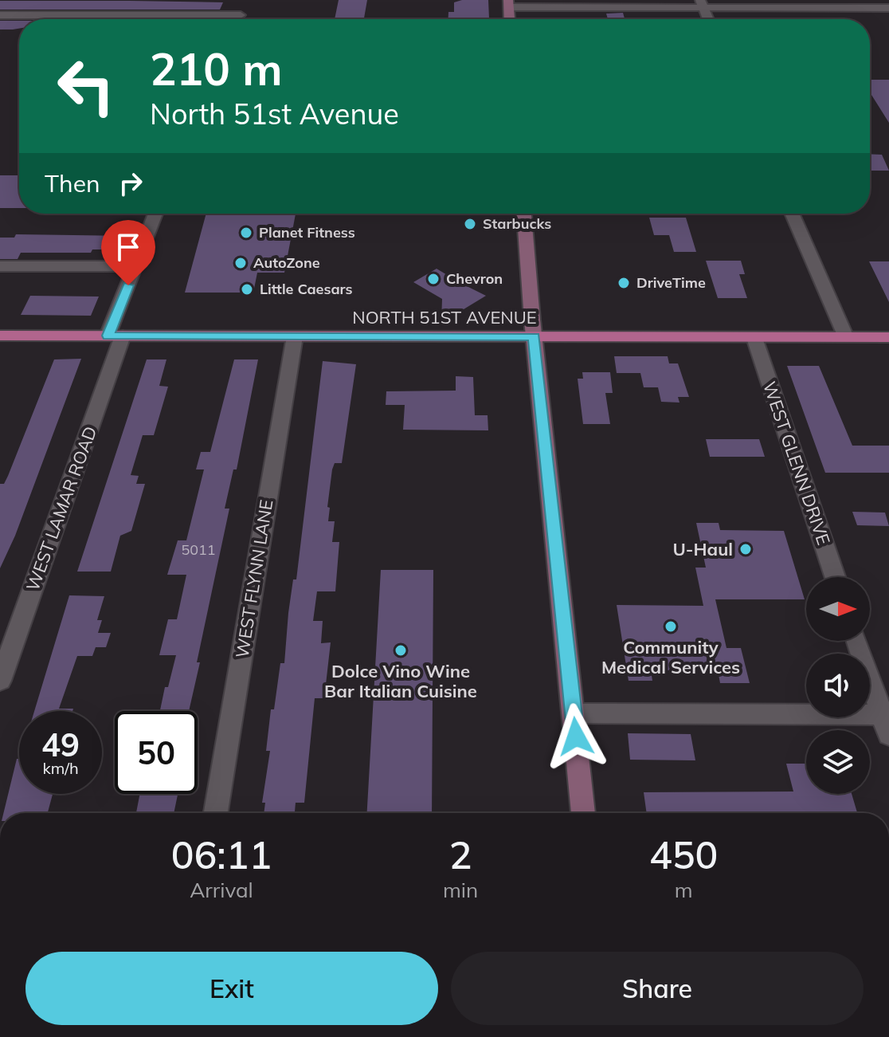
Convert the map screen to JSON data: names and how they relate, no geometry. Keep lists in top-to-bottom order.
{
  "streets": {
    "main road": ["NORTH 51ST AVENUE"],
    "street": ["WEST GLENN DRIVE", "WEST LAMAR ROAD", "WEST FLYNN LANE"]
  },
  "crossings": [
    ["NORTH 51ST AVENUE", "WEST GLENN DRIVE"],
    ["NORTH 51ST AVENUE", "WEST LAMAR ROAD"],
    ["NORTH 51ST AVENUE", "WEST FLYNN LANE"]
  ],
  "places": [
    "Starbucks",
    "Planet Fitness",
    "AutoZone",
    "Chevron",
    "DriveTime",
    "Little Caesars",
    "U-Haul",
    "Community Medical Services",
    "Dolce Vino Wine Bar Italian Cuisine"
  ],
  "house_numbers": ["5011"],
  "north": "right",
  "page": {
    "turn": ["210 m", "North 51st Avenue"],
    "then": "Then",
    "speed": "49 km/h",
    "limit": "50",
    "eta": [
      "06:11",
      "Arrival",
      "2",
      "min",
      "450",
      "m"
    ],
    "buttons": ["Exit", "Share"]
  }
}
